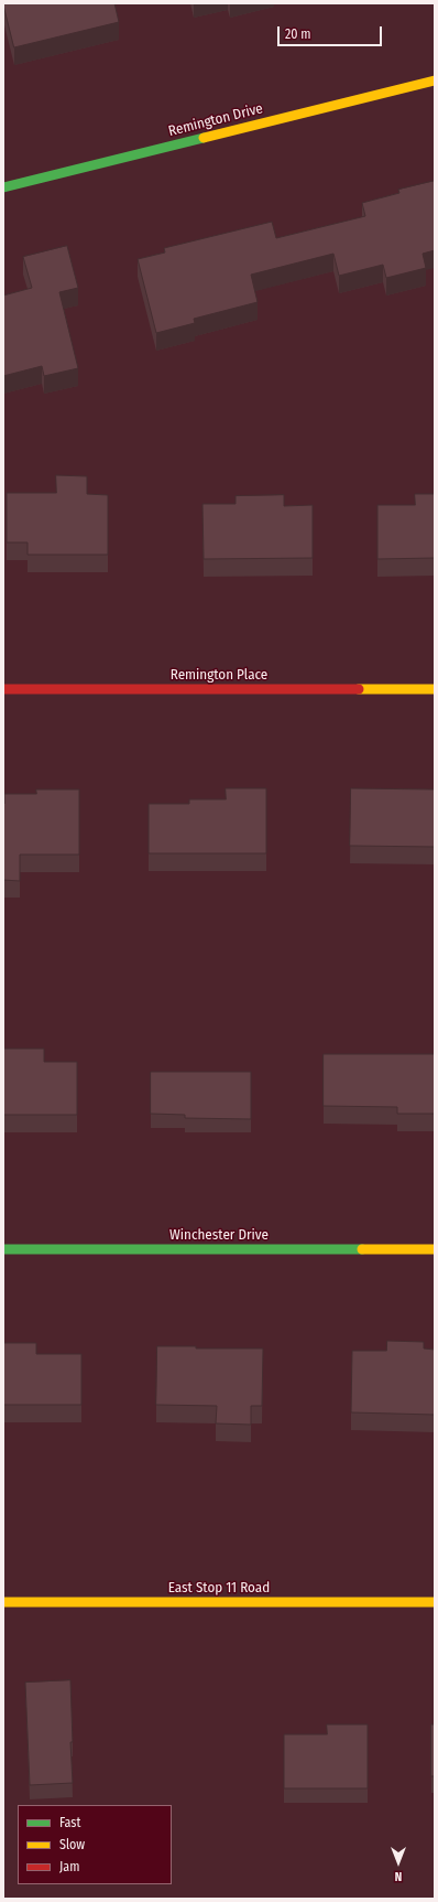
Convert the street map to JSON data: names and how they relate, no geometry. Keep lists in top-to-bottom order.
{
  "streets": {
    "street": [
      "Remington Drive",
      "Remington Place",
      "Winchester Drive",
      "East Stop 11 Road"
    ]
  },
  "legend": ["Fast", "Slow", "Jam"],
  "scale_bar": "20 m",
  "north": "bottom"
}
